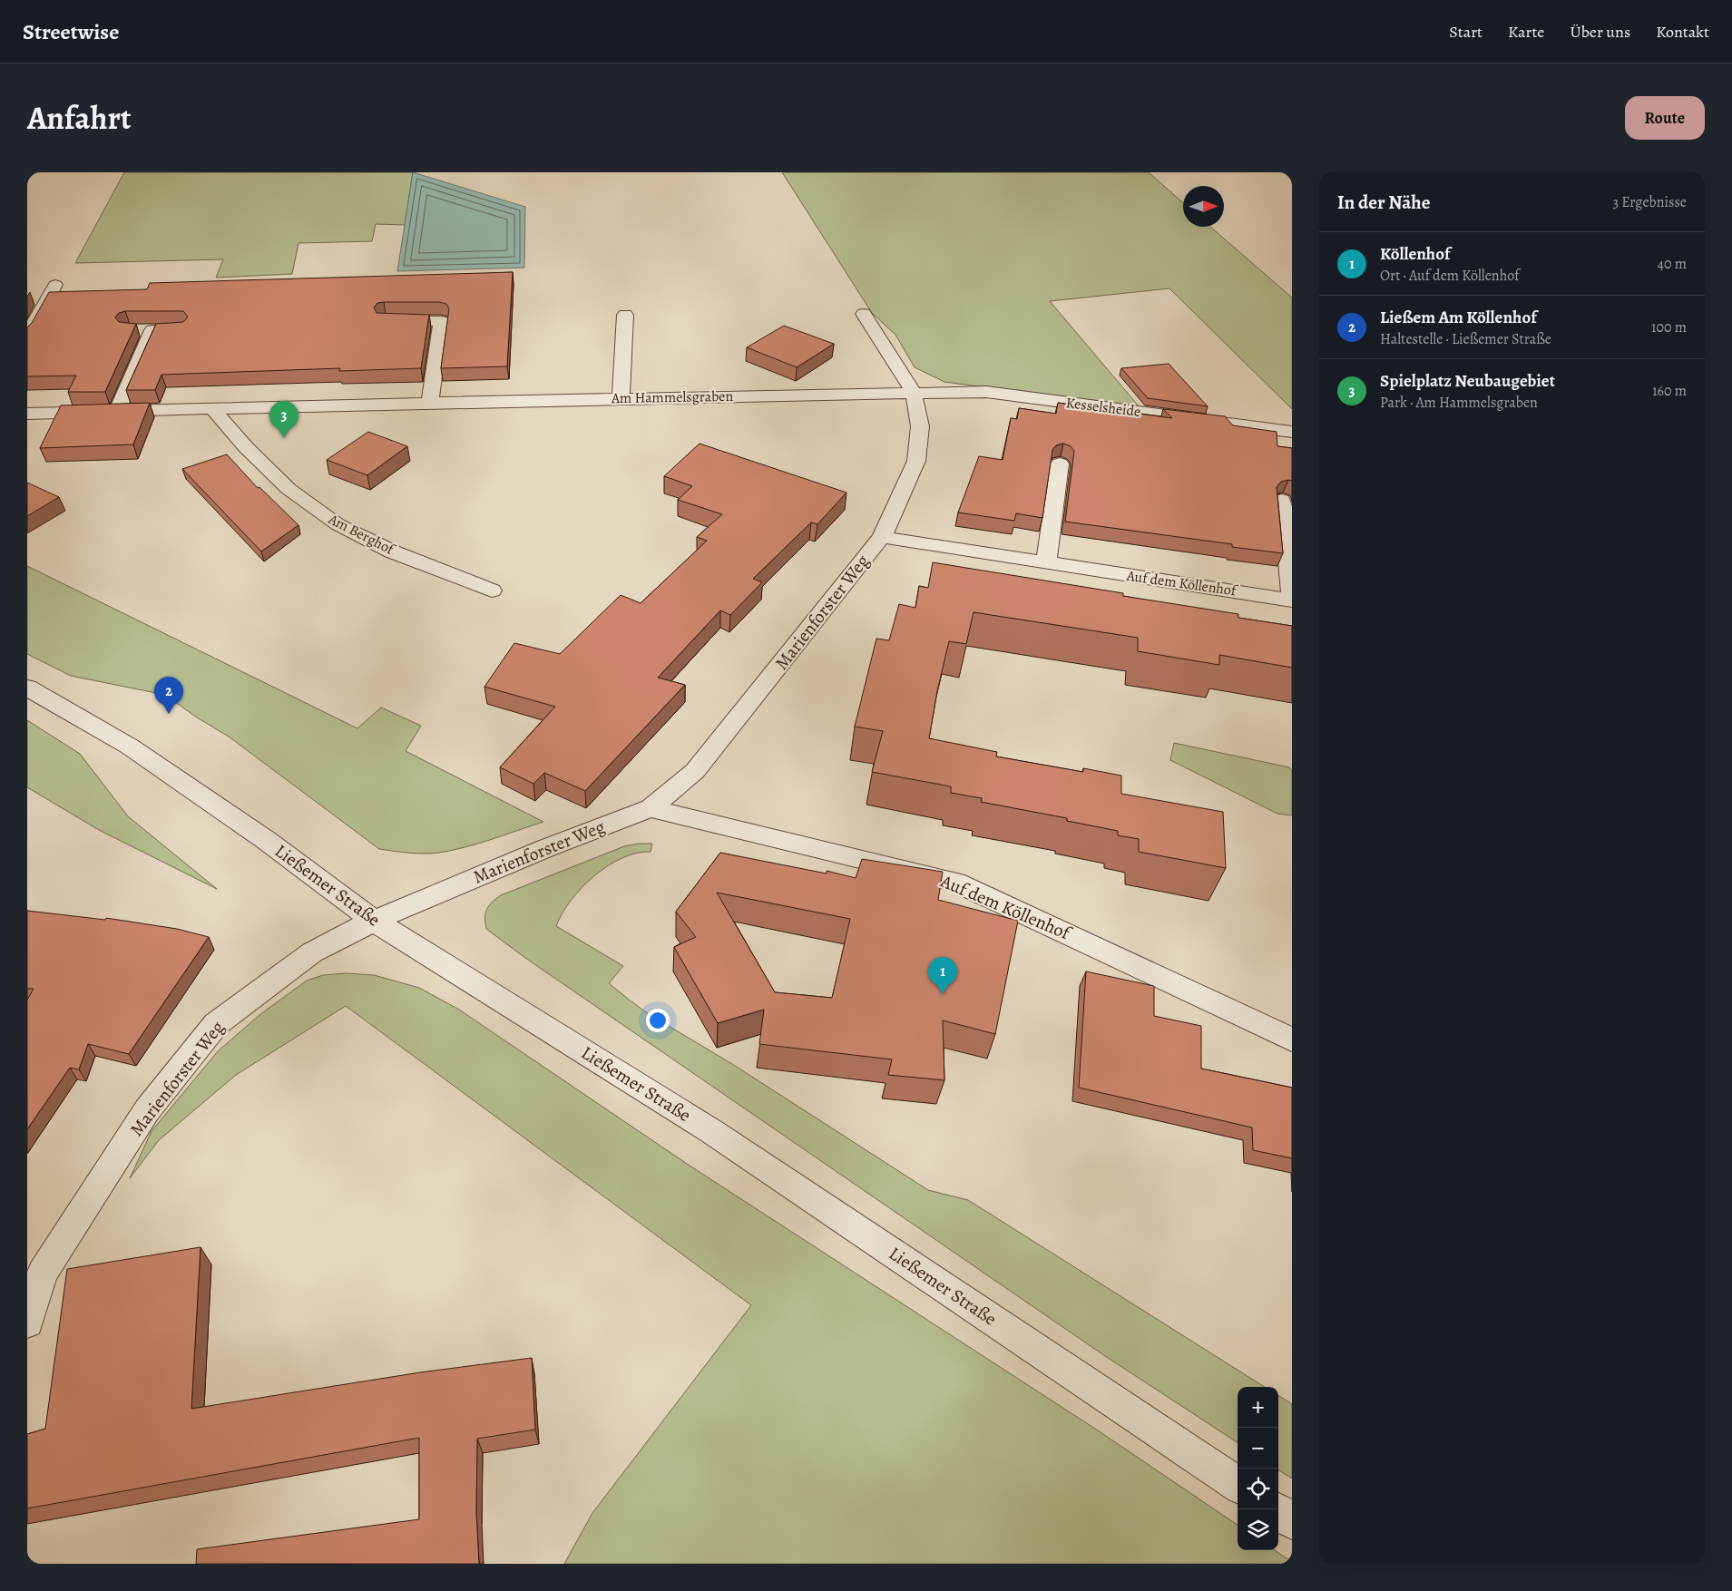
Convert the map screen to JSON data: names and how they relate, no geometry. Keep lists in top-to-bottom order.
{
  "streets": {
    "street": [
      "Am Hammelsgraben",
      "Kesselsheide",
      "Am Berghof",
      "Auf dem Köllenhof",
      "Marienforster Weg",
      "Ließemer Straße"
    ]
  },
  "crossings": [
    ["Am Hammelsgraben", "Kesselsheide"],
    ["Am Hammelsgraben", "Am Berghof"],
    ["Am Hammelsgraben", "Marienforster Weg"],
    ["Kesselsheide", "Marienforster Weg"],
    ["Auf dem Köllenhof", "Marienforster Weg"],
    ["Marienforster Weg", "Ließemer Straße"]
  ],
  "north": "right",
  "page": {
    "header": "Streetwise",
    "nav": [
      "Start",
      "Karte",
      "Über uns",
      "Kontakt"
    ],
    "title": "Anfahrt",
    "buttons": "Route",
    "heading": ["In der Nähe", "3 Ergebnisse"],
    "list": [
      {
        "mark": "1",
        "name": "Köllenhof",
        "note": "Ort · Auf dem Köllenhof",
        "value": "40 m"
      },
      {
        "mark": "2",
        "name": "Ließem Am Köllenhof",
        "note": "Haltestelle · Ließemer Straße",
        "value": "100 m"
      },
      {
        "mark": "3",
        "name": "Spielplatz Neubaugebiet",
        "note": "Park · Am Hammelsgraben",
        "value": "160 m"
      }
    ],
    "pins": ["3", "2", "1"],
    "map_buttons": ["+", "−"]
  }
}
